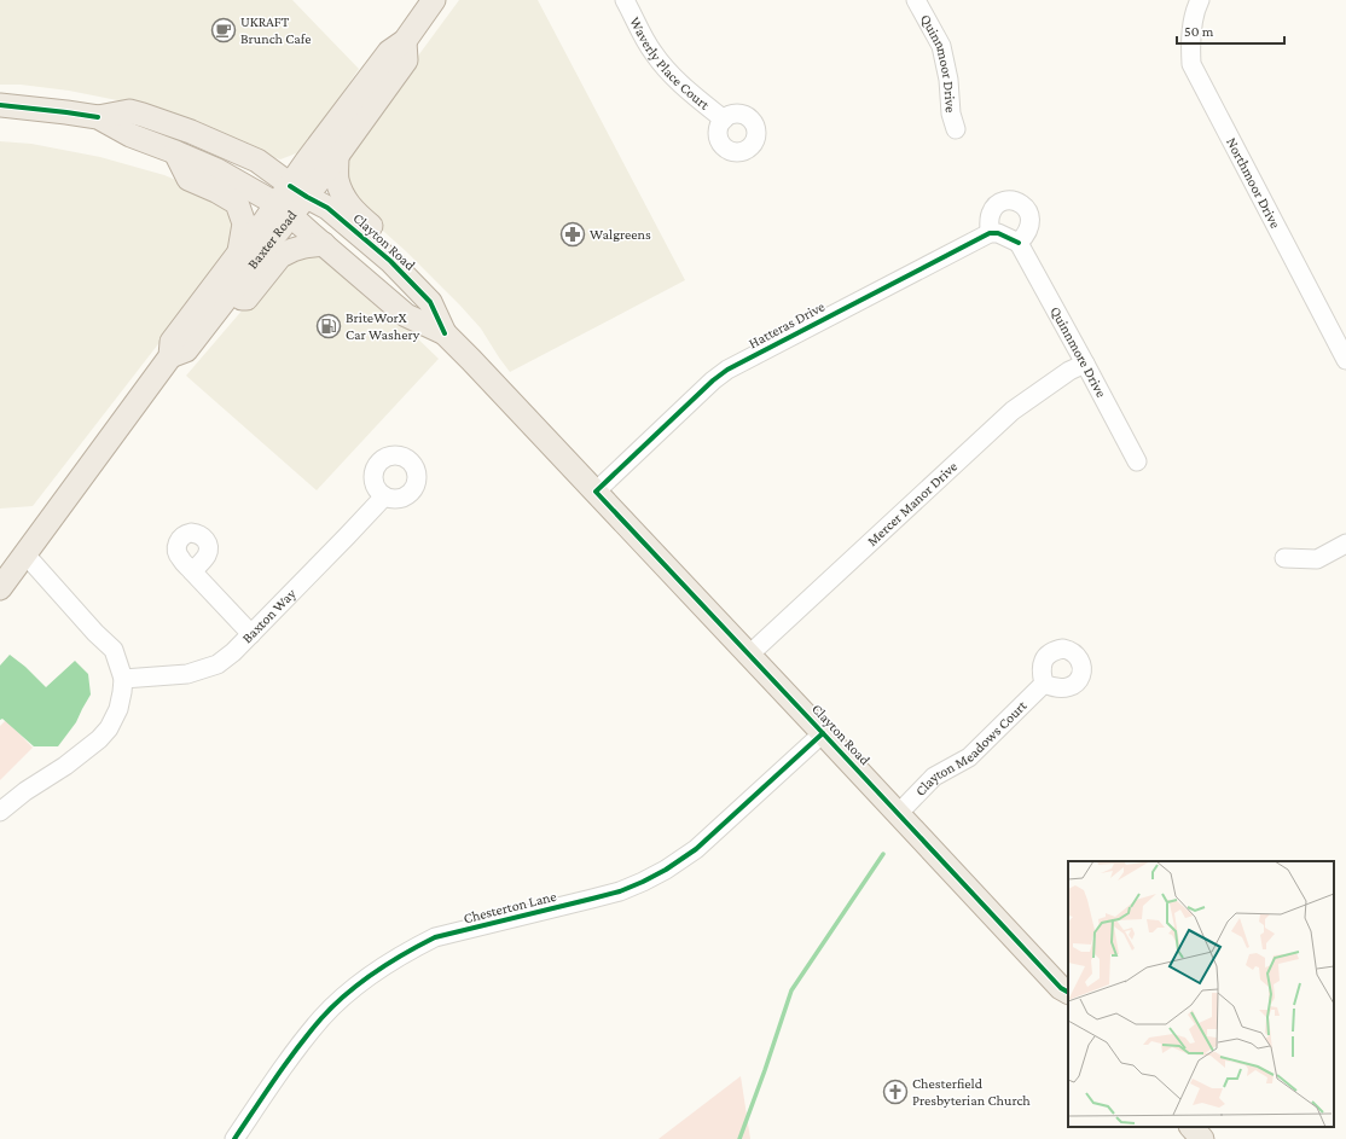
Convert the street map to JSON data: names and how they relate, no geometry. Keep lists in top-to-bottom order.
{
  "streets": {
    "main road": ["Baxter Road", "Clayton Road"],
    "street": [
      "Waverly Place Court",
      "Quinnmoor Drive",
      "Northmoor Drive",
      "Hatteras Drive",
      "Quinnmore Drive",
      "Mercer Manor Drive",
      "Baxton Way",
      "Clayton Meadows Court",
      "Chesterton Lane"
    ]
  },
  "crossings": [
    ["Baxter Road", "Clayton Road"],
    ["Clayton Road", "Hatteras Drive"],
    ["Clayton Road", "Mercer Manor Drive"],
    ["Clayton Road", "Clayton Meadows Court"],
    ["Clayton Road", "Chesterton Lane"],
    ["Hatteras Drive", "Quinnmore Drive"],
    ["Quinnmore Drive", "Mercer Manor Drive"]
  ],
  "places": {
    "cafe": ["UKRAFT Brunch Cafe"],
    "pharmacy": ["Walgreens"],
    "fuel station": ["BriteWorX Car Washery"],
    "church": ["Chesterfield Presbyterian Church"]
  },
  "scale_bar": "50 m"
}
